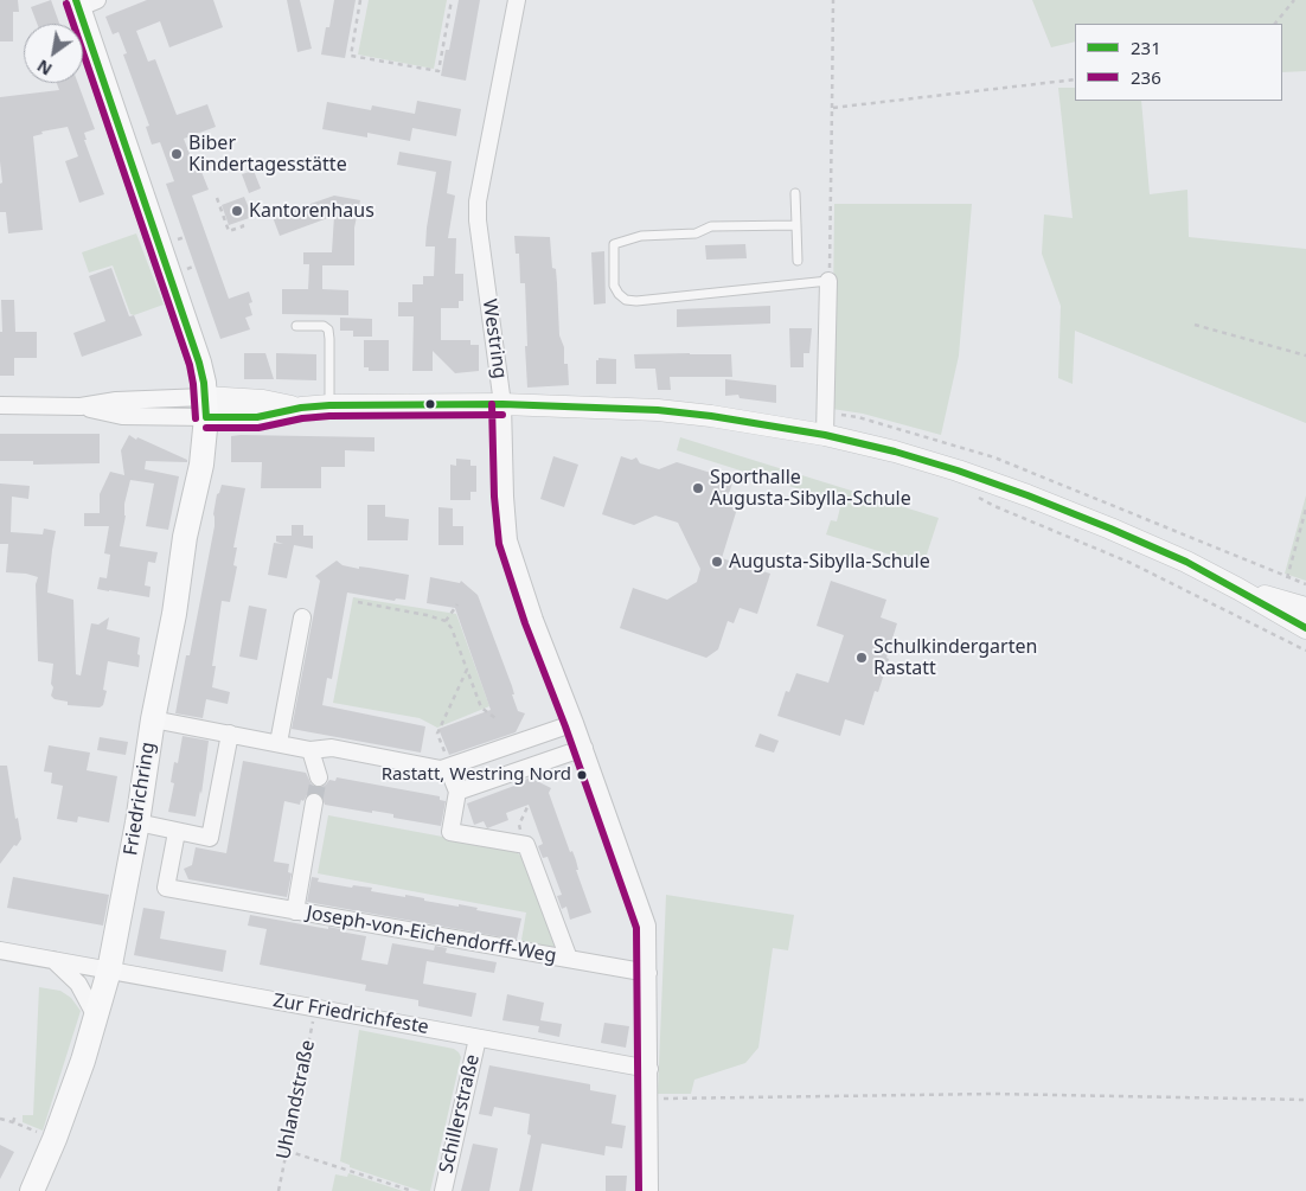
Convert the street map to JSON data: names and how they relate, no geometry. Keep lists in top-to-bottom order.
{
  "streets": {
    "main road": ["Friedrichring"],
    "street": [
      "Westring",
      "Joseph-von-Eichendorff-Weg",
      "Zur Friedrichfeste",
      "Schillerstraße"
    ],
    "path": ["Uhlandstraße"]
  },
  "crossings": [
    ["Westring", "Joseph-von-Eichendorff-Weg"],
    ["Westring", "Zur Friedrichfeste"],
    ["Friedrichring", "Zur Friedrichfeste"],
    ["Zur Friedrichfeste", "Uhlandstraße"],
    ["Zur Friedrichfeste", "Schillerstraße"]
  ],
  "places": [
    "Biber Kindertagesstätte",
    "Kantorenhaus",
    "Sporthalle Augusta-Sibylla-Schule",
    "Augusta-Sibylla-Schule",
    "Schulkindergarten Rastatt",
    "Rastatt, Westring Nord"
  ],
  "lines": ["transit line 231", "transit line 236"],
  "legend": ["231", "236"],
  "north": "bottom left"
}
